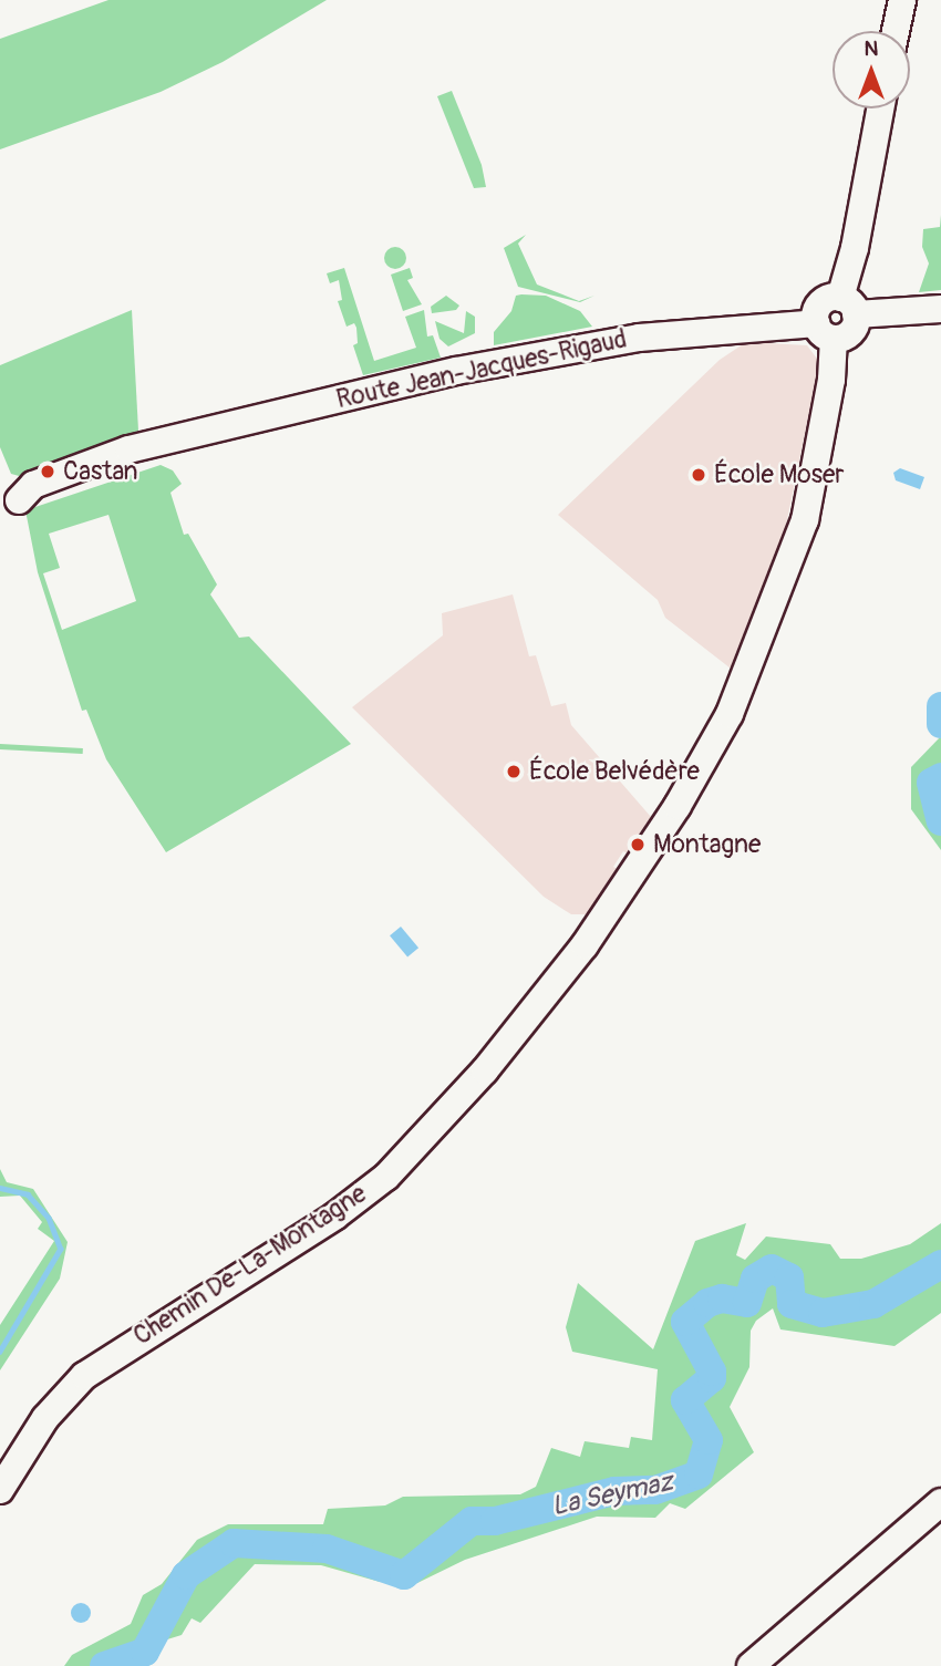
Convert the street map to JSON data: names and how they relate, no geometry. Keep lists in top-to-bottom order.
{
  "streets": {
    "street": ["Route Jean-Jacques-Rigaud", "Chemin De-La-Montagne"]
  },
  "crossings": [
    ["Route Jean-Jacques-Rigaud", "Chemin De-La-Montagne"]
  ],
  "water": ["La Seymaz"],
  "places": [
    "Castan",
    "École Moser",
    "École Belvédère",
    "Montagne"
  ],
  "north": "top"
}
